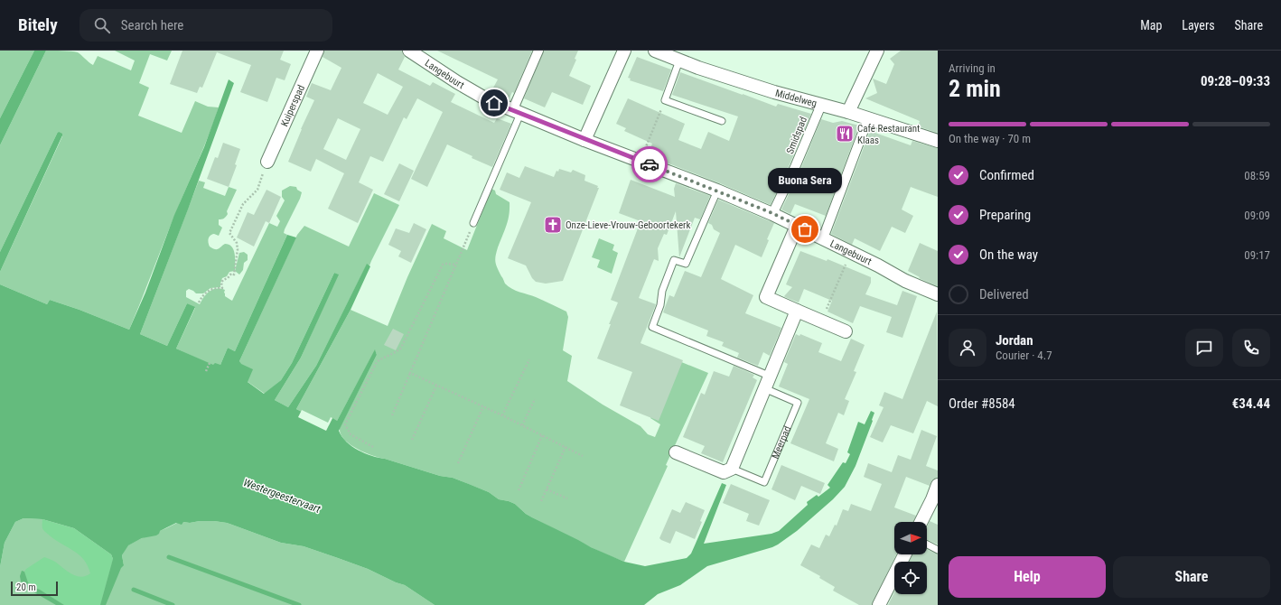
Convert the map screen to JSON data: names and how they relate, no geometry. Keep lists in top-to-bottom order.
{
  "streets": {
    "street": [
      "Langebuurt",
      "Middelweg",
      "Kuiperspad",
      "Smidspad",
      "Meerpad"
    ]
  },
  "crossings": [
    ["Langebuurt", "Smidspad"],
    ["Middelweg", "Smidspad"]
  ],
  "water": ["Westergeestervaart"],
  "places": {
    "restaurant": ["Café Restaurant Klaas"],
    "church": ["Onze-Lieve-Vrouw-Geboortekerk"],
    "other": ["Buona Sera"]
  },
  "scale_bar": "20 m",
  "north": "right",
  "page": {
    "header": "Bitely",
    "search": "Search here",
    "nav": ["Map", "Layers", "Share"],
    "heading": ["2 min", "Arriving in", "09:28–09:33"],
    "panel": [
      "Jordan",
      "Courier · 4.7",
      "Order #8584",
      "€34.44"
    ],
    "bar": "On the way · 70 m",
    "list": [
      ["Confirmed", "08:59"],
      ["Preparing", "09:09"],
      ["On the way", "09:17"],
      "Delivered"
    ],
    "bubble": "Buona Sera",
    "buttons": ["Help", "Share"],
    "scale": "20 m"
  }
}
